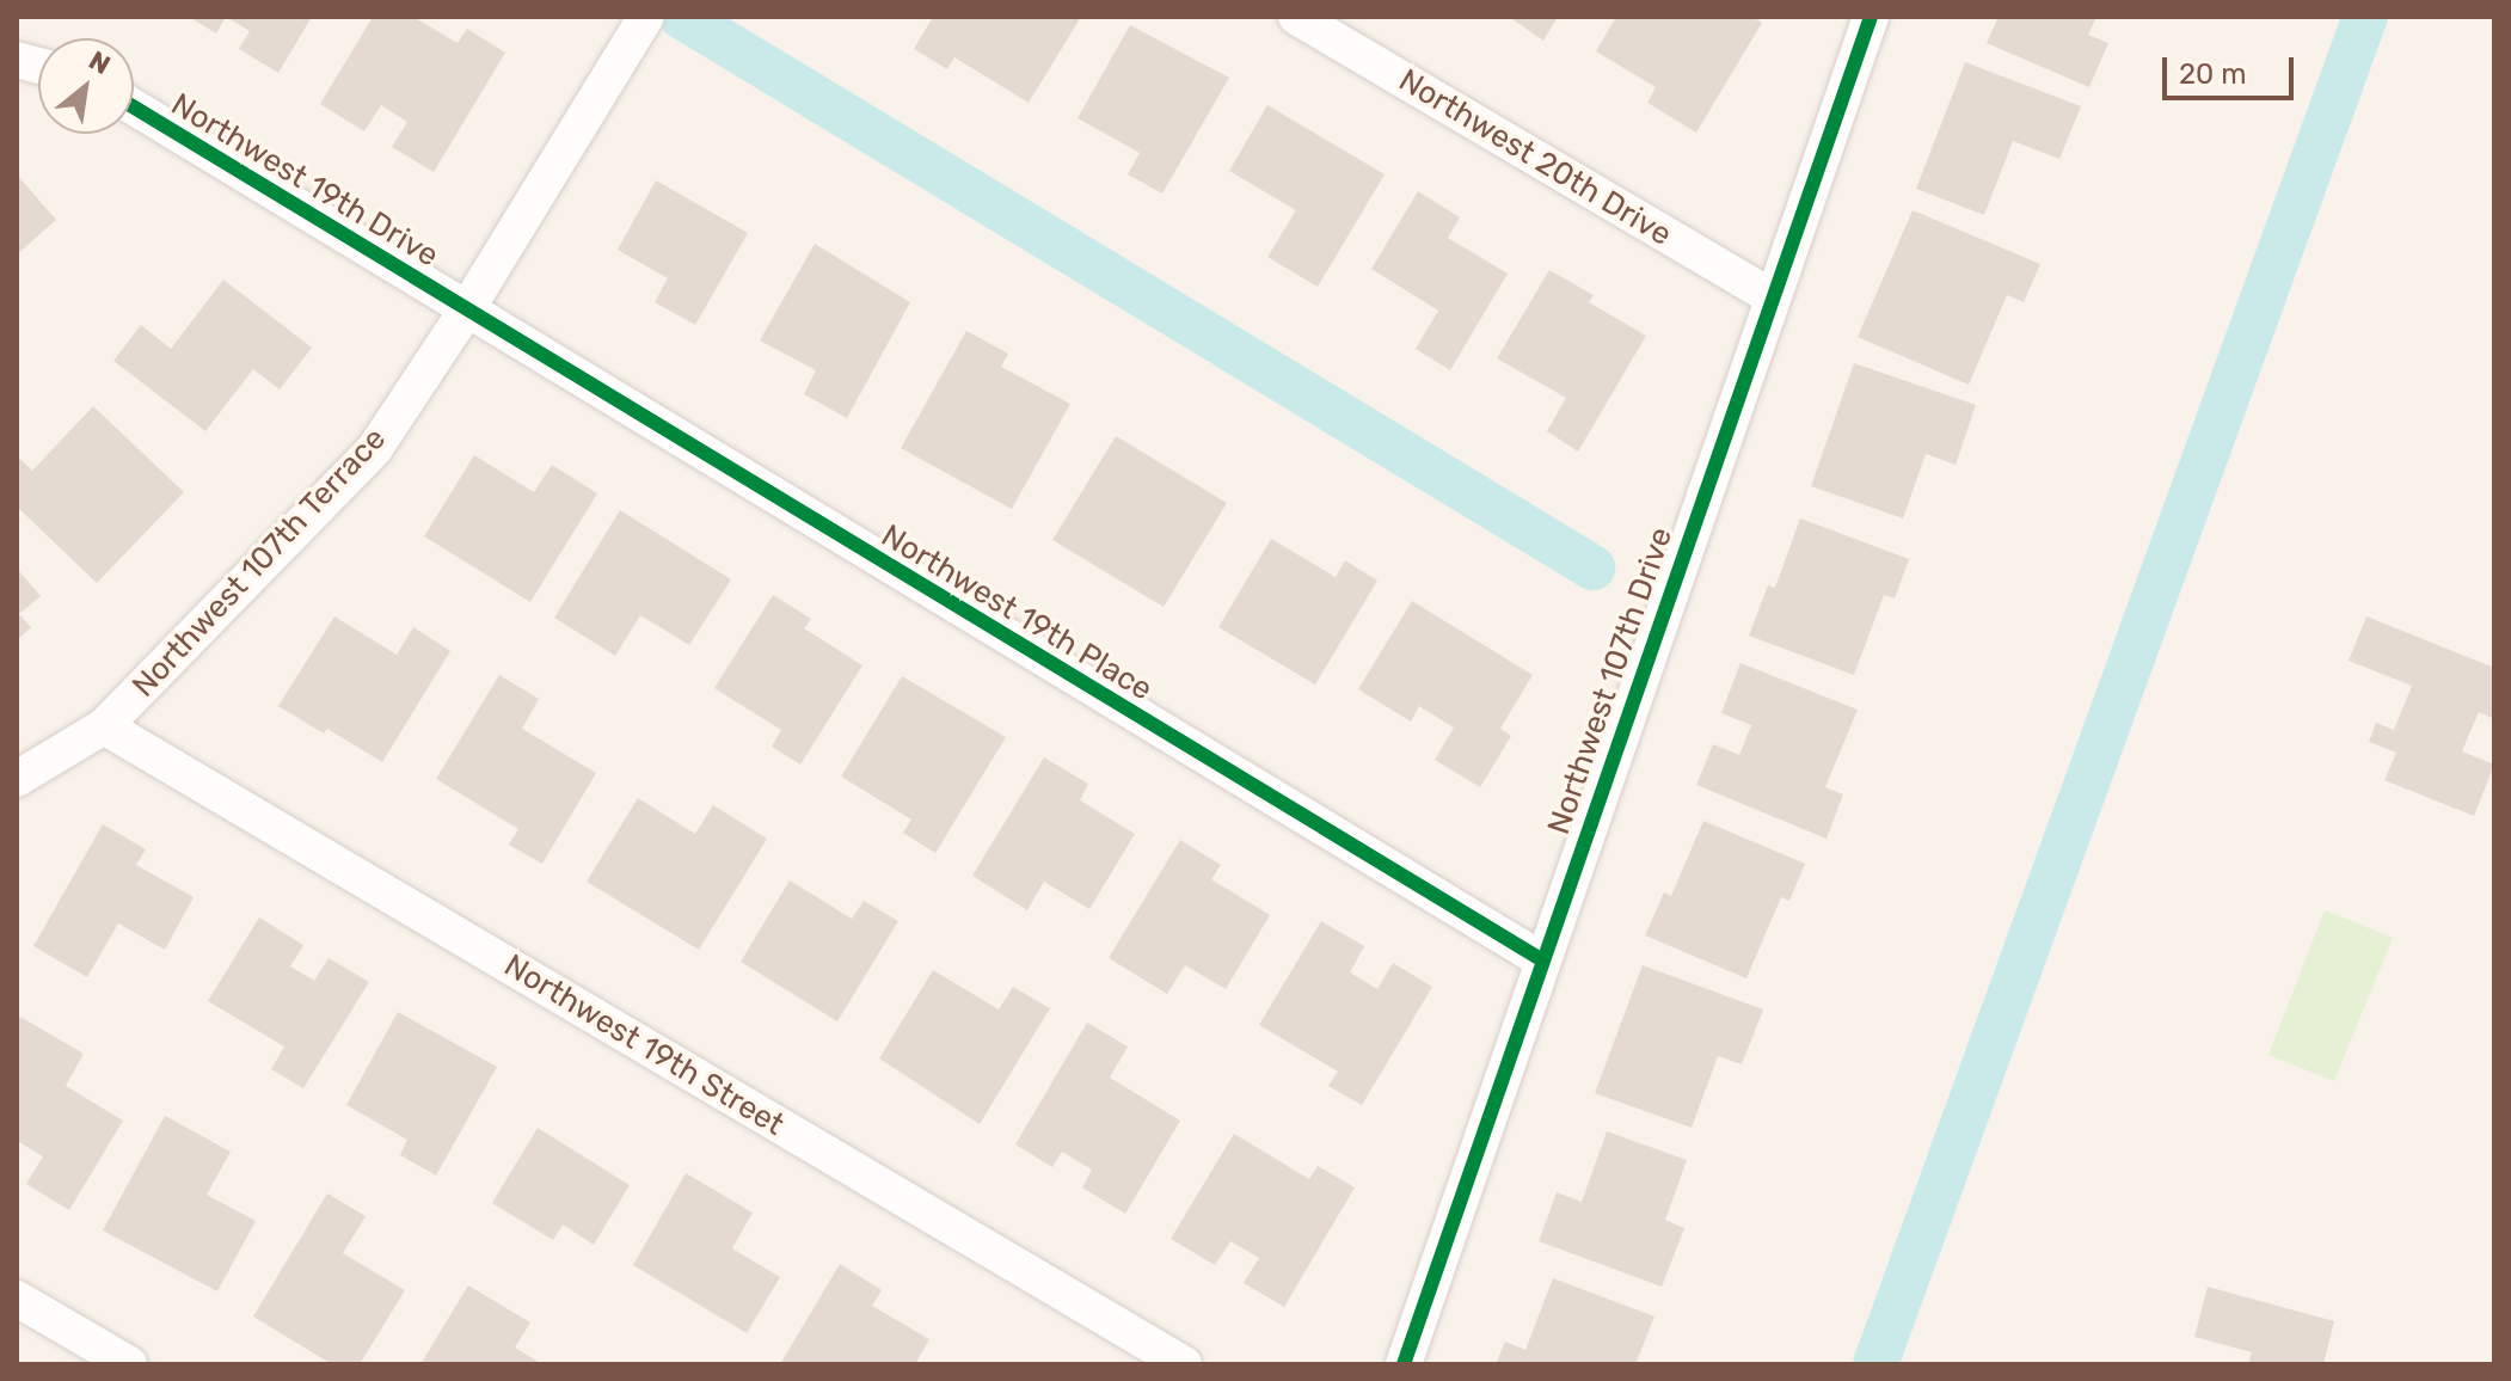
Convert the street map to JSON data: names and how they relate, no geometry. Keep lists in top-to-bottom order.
{
  "streets": {
    "street": [
      "Northwest 20th Drive",
      "Northwest 19th Drive",
      "Northwest 107th Terrace",
      "Northwest 19th Place",
      "Northwest 107th Drive",
      "Northwest 19th Street"
    ]
  },
  "crossings": [
    ["Northwest 20th Drive", "Northwest 107th Drive"],
    ["Northwest 19th Drive", "Northwest 107th Terrace"],
    ["Northwest 19th Drive", "Northwest 19th Place"],
    ["Northwest 107th Terrace", "Northwest 19th Place"],
    ["Northwest 107th Terrace", "Northwest 19th Street"],
    ["Northwest 19th Place", "Northwest 107th Drive"]
  ],
  "scale_bar": "20 m",
  "north": "top right"
}
